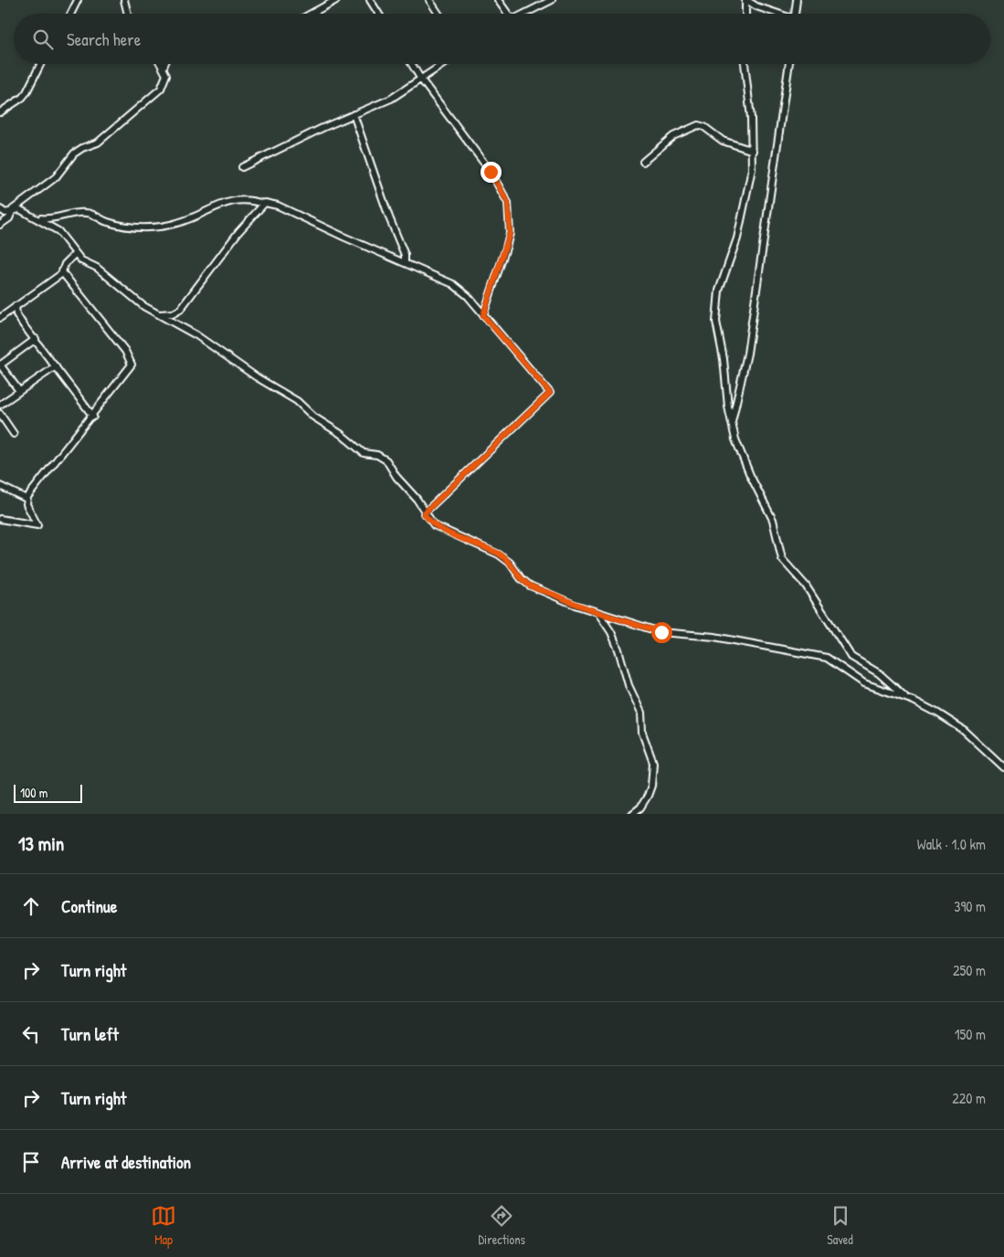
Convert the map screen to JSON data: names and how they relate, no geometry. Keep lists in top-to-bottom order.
{
  "scale_bar": "100 m",
  "page": {
    "search": "Search here",
    "scale": "100 m",
    "heading": ["13 min", "Walk · 1.0 km"],
    "list": [
      ["Continue", "390 m"],
      ["Turn right", "250 m"],
      ["Turn left", "150 m"],
      ["Turn right", "220 m"],
      "Arrive at destination"
    ],
    "nav": ["Map", "Directions", "Saved"]
  }
}
